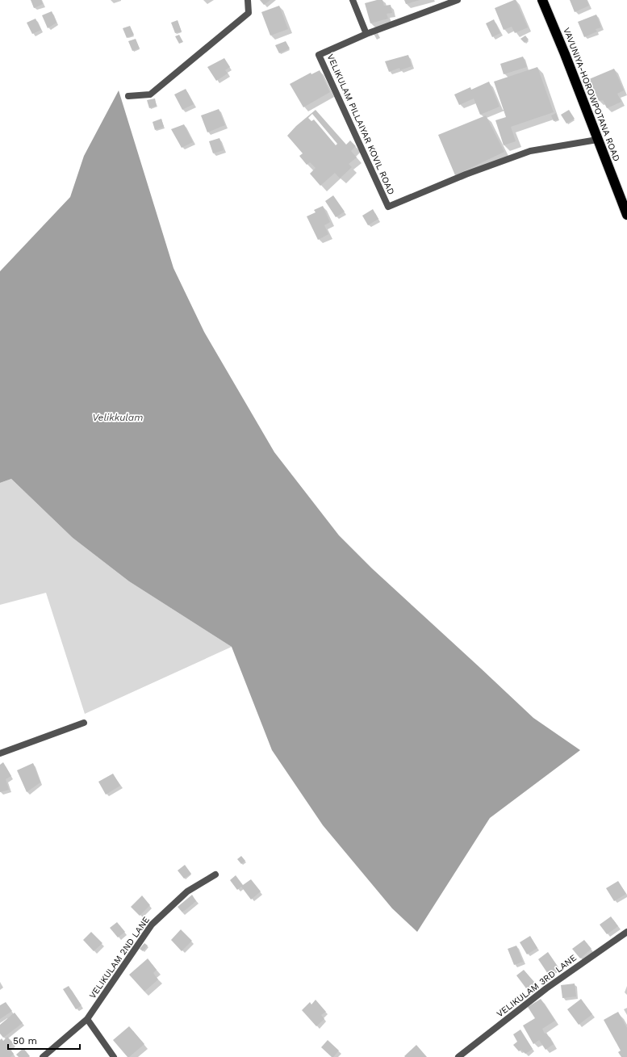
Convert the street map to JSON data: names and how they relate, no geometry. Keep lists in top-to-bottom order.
{
  "streets": {
    "highway": ["VAVUNIYA-HOROWPOTANA ROAD"],
    "street": ["VELIKULAM PILLAIYAR KOVIL ROAD", "VELIKULAM 2ND LANE", "VELIKULAM 3RD LANE"]
  },
  "crossings": [
    ["VAVUNIYA-HOROWPOTANA ROAD", "VELIKULAM PILLAIYAR KOVIL ROAD"]
  ],
  "water": ["Velikkulam"],
  "scale_bar": "50 m"
}
